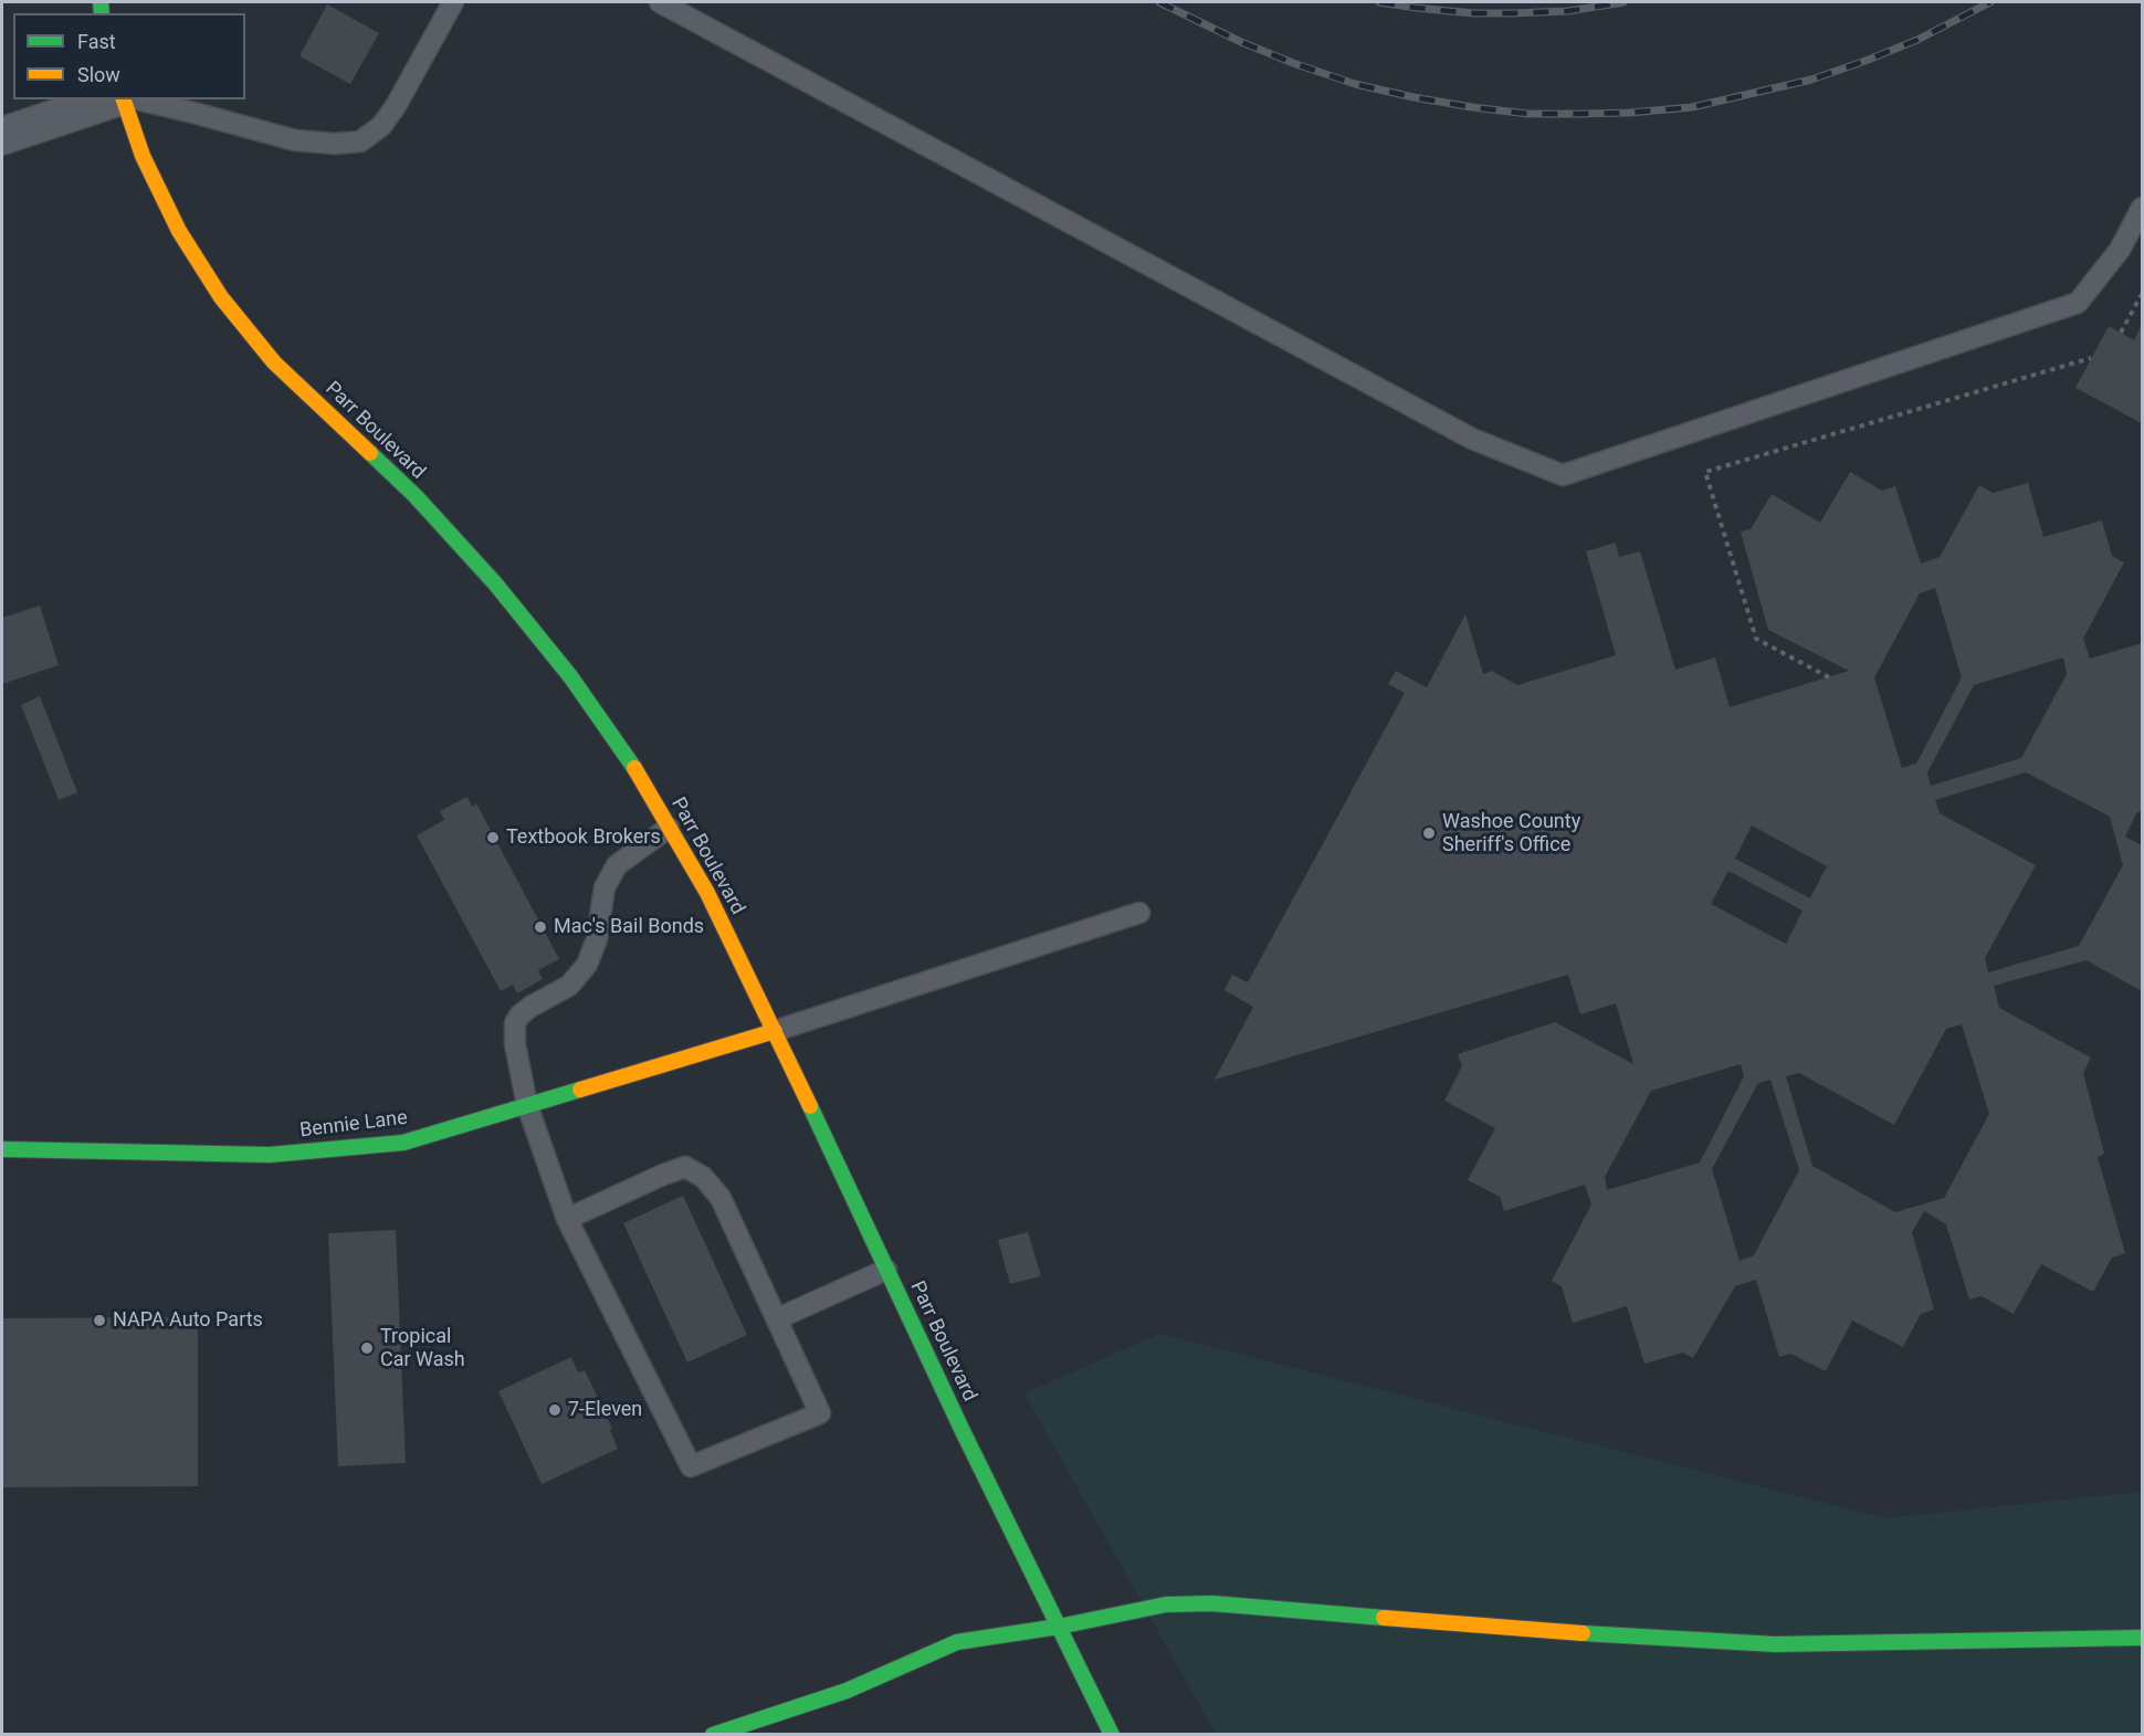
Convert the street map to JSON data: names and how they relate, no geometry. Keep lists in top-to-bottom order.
{
  "streets": {
    "main road": ["Parr Boulevard", "Bennie Lane"]
  },
  "crossings": [
    ["Parr Boulevard", "Bennie Lane"]
  ],
  "places": [
    "Washoe County Sheriff's Office",
    "Textbook Brokers",
    "Mac's Bail Bonds",
    "NAPA Auto Parts",
    "Tropical Car Wash",
    "7-Eleven"
  ],
  "legend": ["Fast", "Slow"]
}
